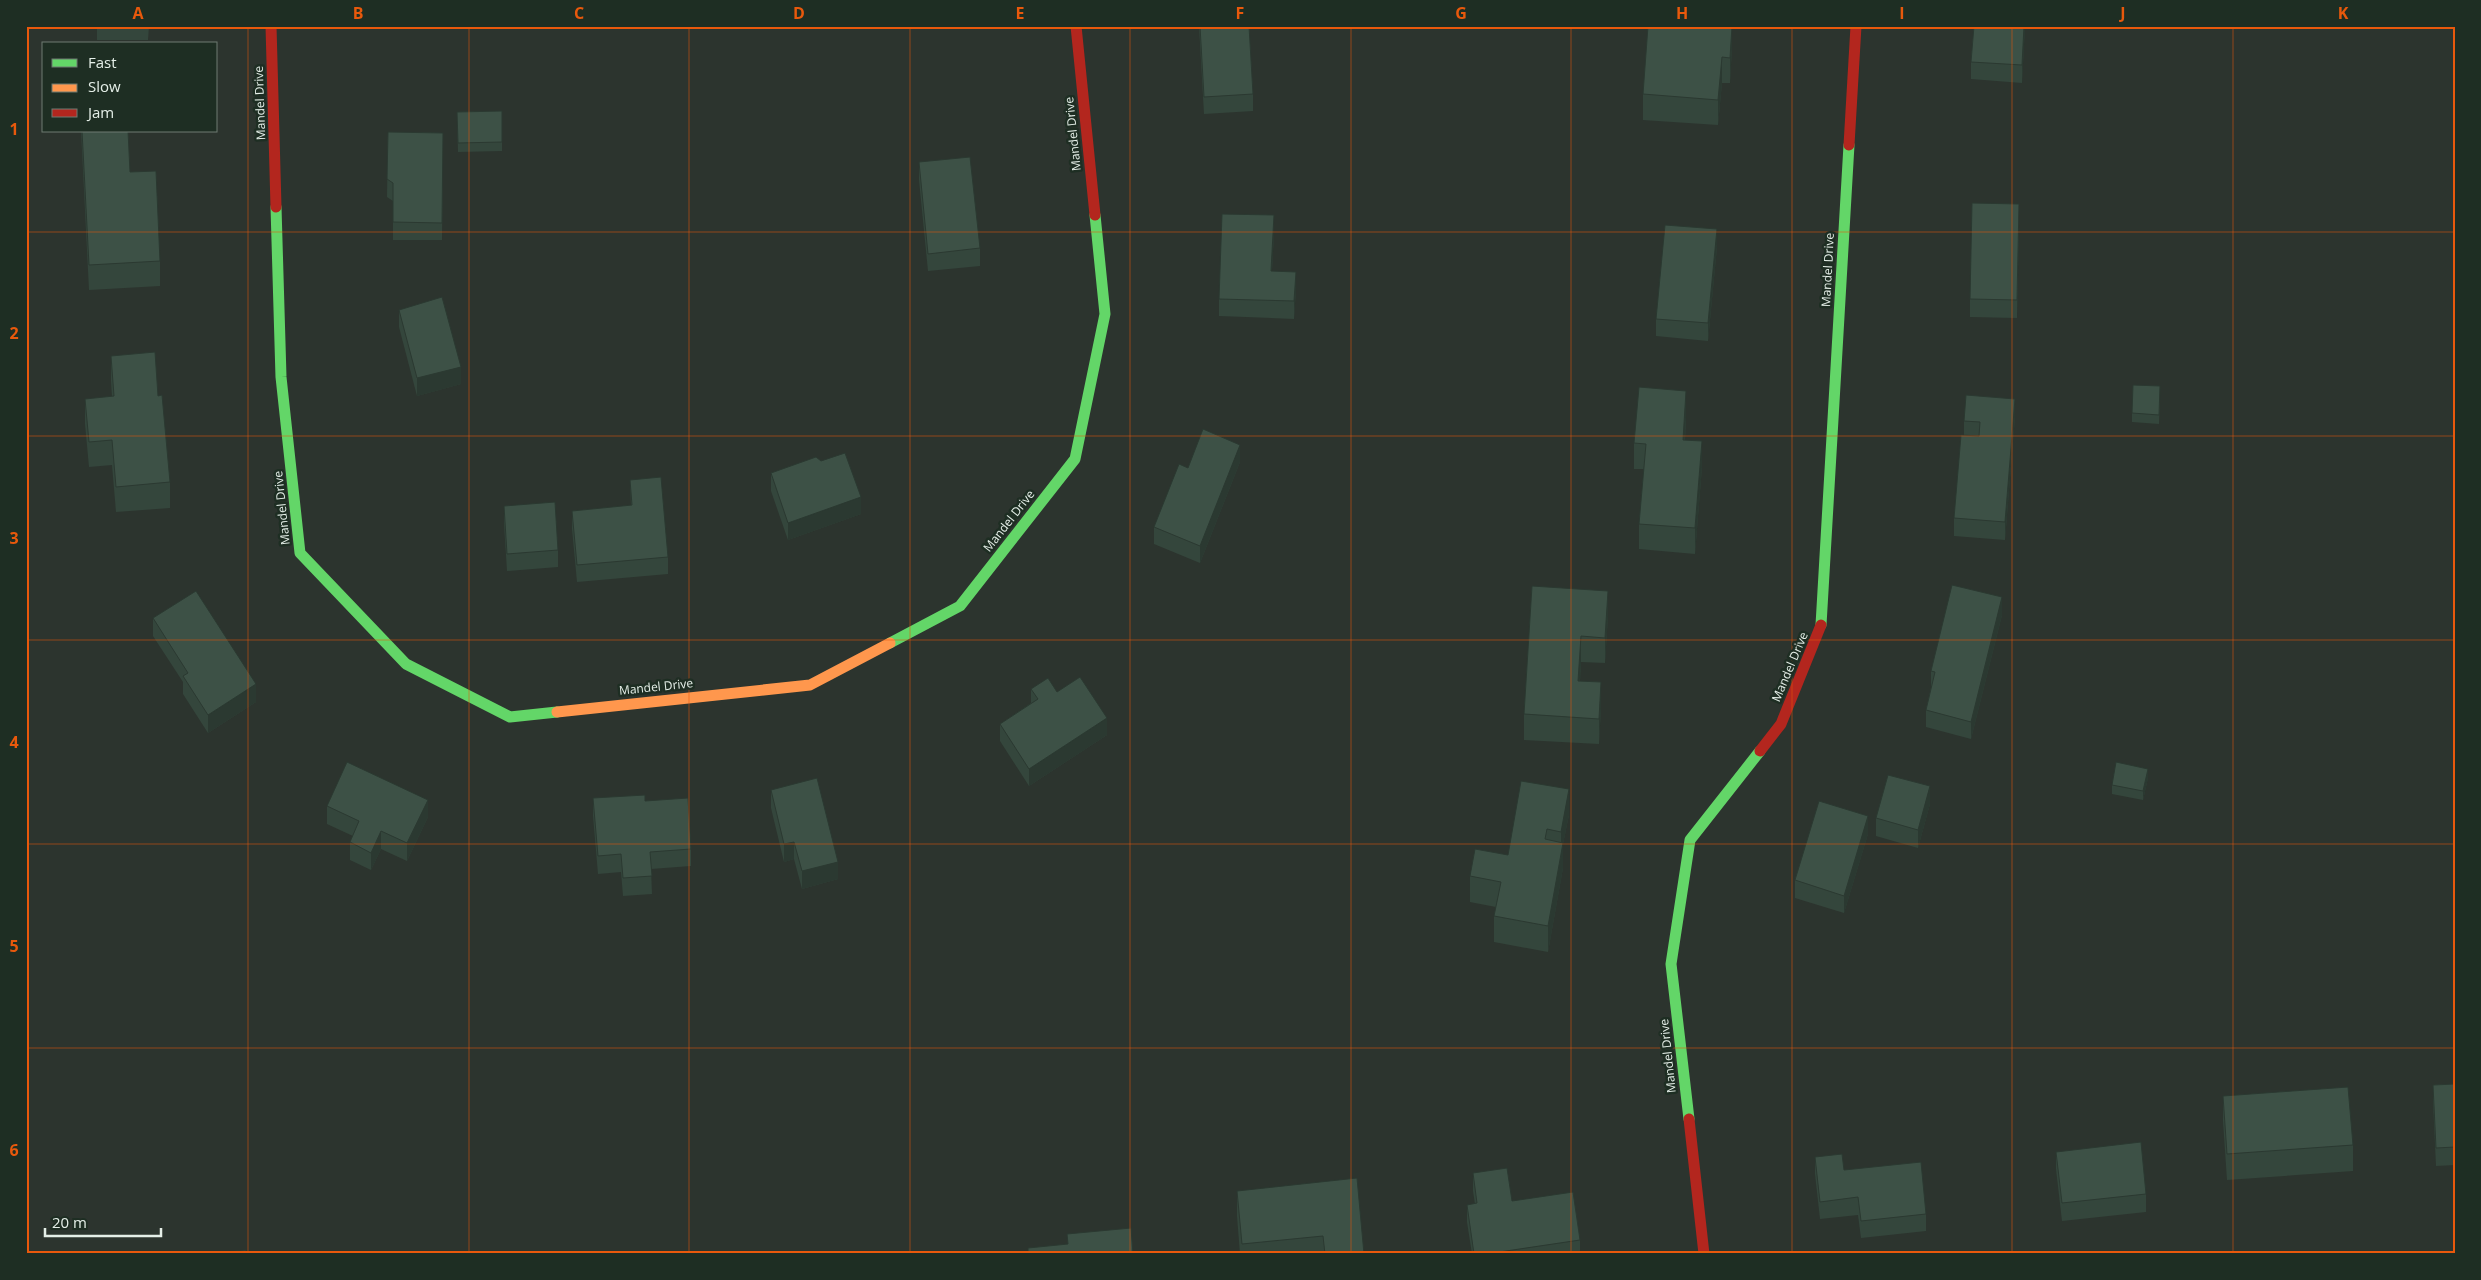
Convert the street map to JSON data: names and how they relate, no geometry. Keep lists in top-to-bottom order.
{
  "streets": {
    "street": ["Mandel Drive"]
  },
  "legend": ["Fast", "Slow", "Jam"],
  "scale_bar": "20 m",
  "grid": {
    "columns": [
      "A",
      "B",
      "C",
      "D",
      "E",
      "F",
      "G",
      "H",
      "I",
      "J",
      "K"
    ],
    "rows": [
      "1",
      "2",
      "3",
      "4",
      "5",
      "6"
    ]
  }
}
